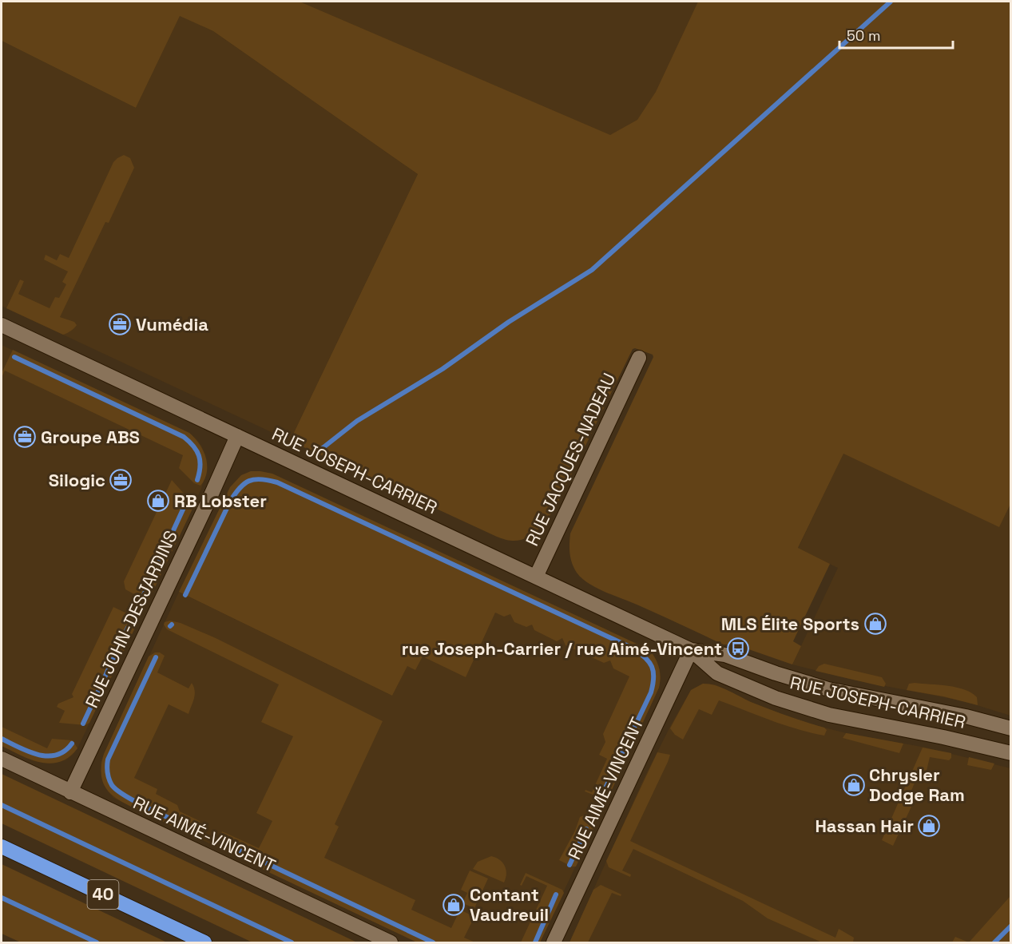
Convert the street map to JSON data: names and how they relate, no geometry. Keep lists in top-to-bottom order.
{
  "streets": {
    "highway": ["40"],
    "street": [
      "RUE JACQUES-NADEAU",
      "RUE JOSEPH-CARRIER",
      "RUE JOHN-DESJARDINS",
      "RUE AIMÉ-VINCENT"
    ]
  },
  "crossings": [
    ["RUE JACQUES-NADEAU", "RUE JOSEPH-CARRIER"],
    ["RUE JOSEPH-CARRIER", "RUE JOHN-DESJARDINS"],
    ["RUE JOSEPH-CARRIER", "RUE AIMÉ-VINCENT"],
    ["RUE JOHN-DESJARDINS", "RUE AIMÉ-VINCENT"]
  ],
  "places": {
    "office": ["Vumédia", "Groupe ABS", "Silogic"],
    "shop": [
      "RB Lobster",
      "MLS Élite Sports",
      "Chrysler Dodge Ram",
      "Hassan Hair",
      "Contant Vaudreuil"
    ],
    "bus stop": ["rue Joseph-Carrier / rue Aimé-Vincent"]
  },
  "scale_bar": "50 m"
}
